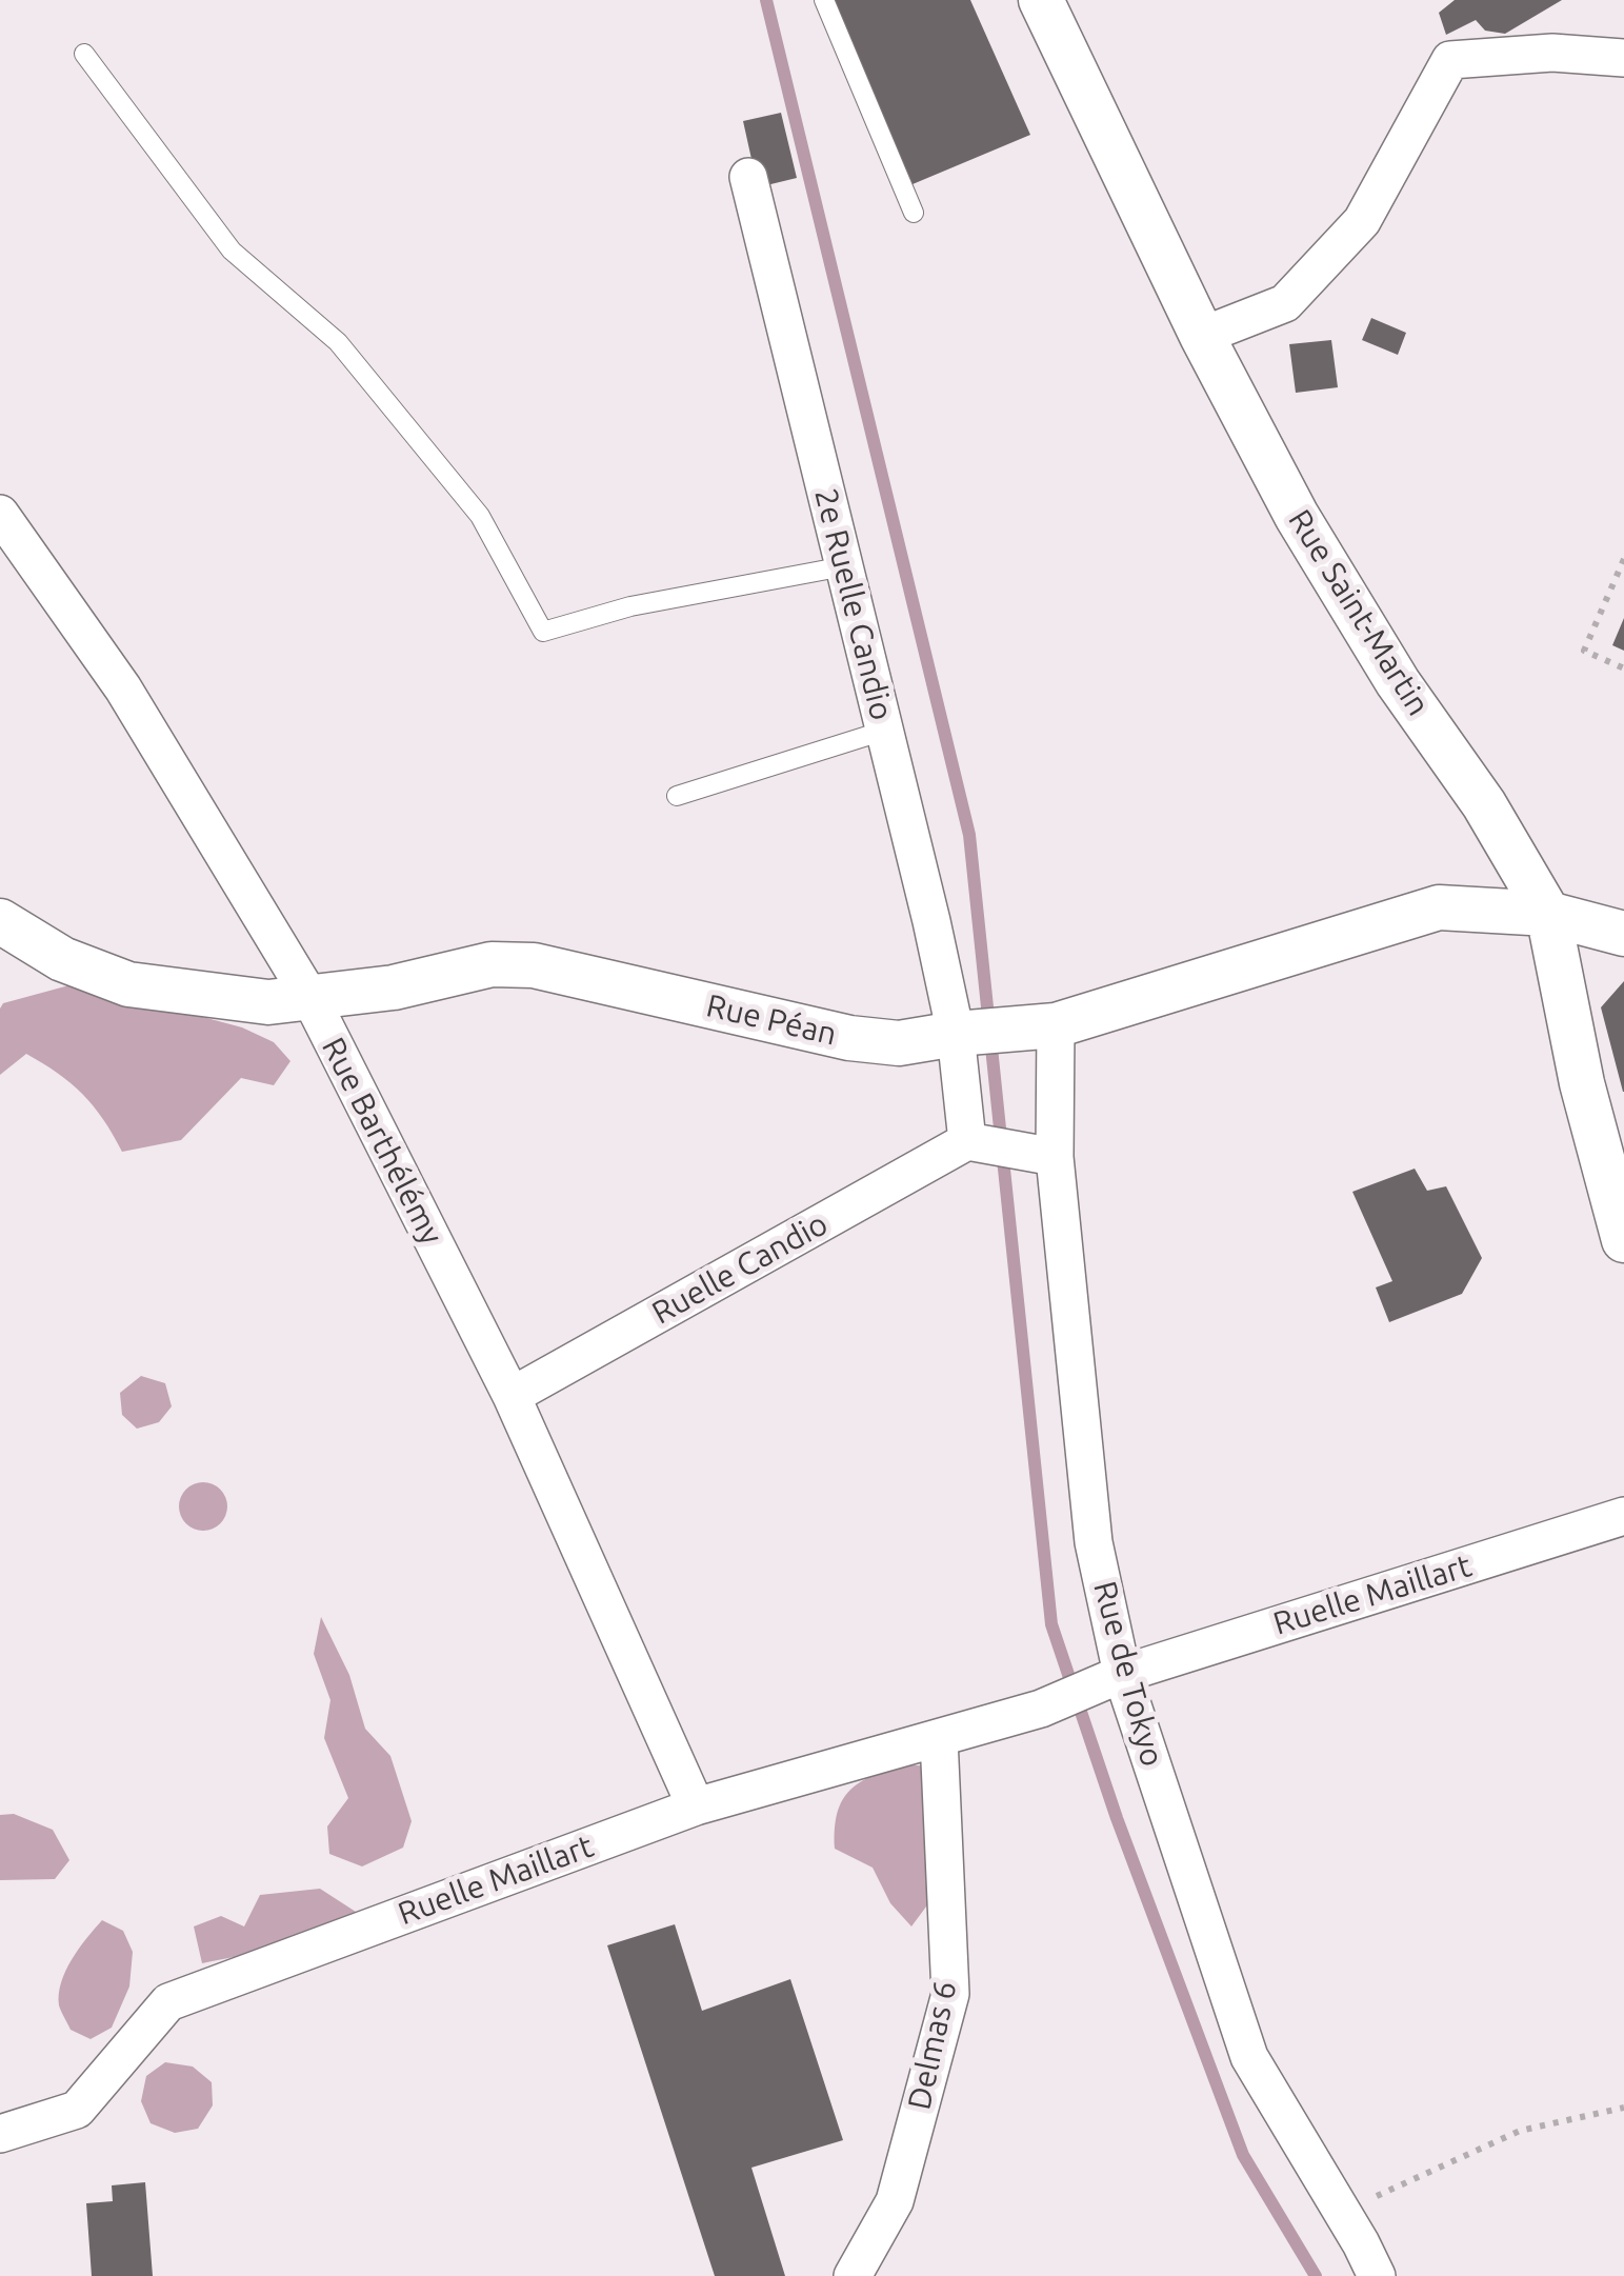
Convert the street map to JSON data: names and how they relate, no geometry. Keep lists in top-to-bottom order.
{
  "streets": {
    "street": [
      "2e Ruelle Candio",
      "Rue Saint-Martin",
      "Rue Péan",
      "Rue Barthélémy",
      "Ruelle Candio",
      "Ruelle Maillart",
      "Rue de Tokyo",
      "Delmas 6"
    ]
  },
  "crossings": [
    ["2e Ruelle Candio", "Rue Péan"],
    ["2e Ruelle Candio", "Ruelle Candio"],
    ["Rue Saint-Martin", "Rue Péan"],
    ["Rue Péan", "Rue Barthélémy"],
    ["Rue Péan", "Rue de Tokyo"],
    ["Rue Barthélémy", "Ruelle Candio"],
    ["Rue Barthélémy", "Ruelle Maillart"],
    ["Ruelle Maillart", "Rue de Tokyo"],
    ["Ruelle Maillart", "Delmas 6"]
  ]
}
